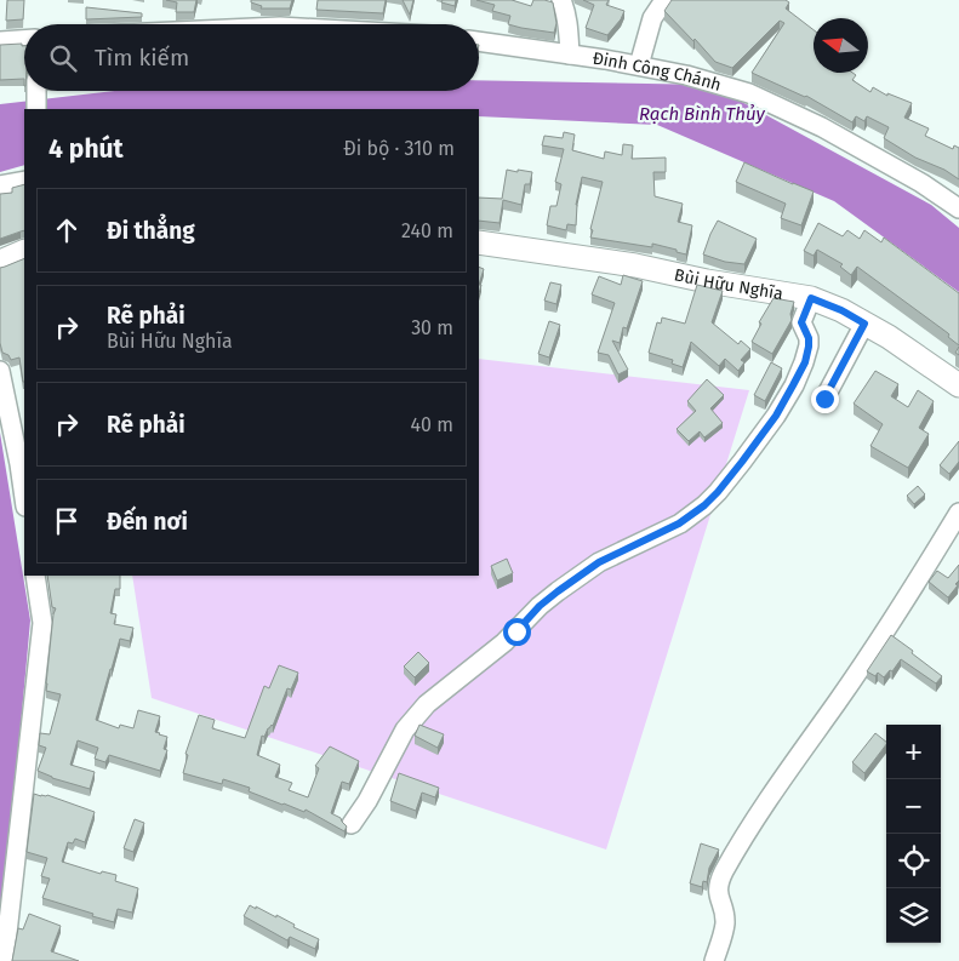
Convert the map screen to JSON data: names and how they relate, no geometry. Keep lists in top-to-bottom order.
{
  "streets": {
    "main road": ["Bùi Hữu Nghĩa"],
    "street": ["Đinh Công Chánh"]
  },
  "water": ["Rạch Bình Thủy"],
  "north": "left",
  "page": {
    "search": "Tìm kiếm",
    "heading": ["4 phút", "Đi bộ · 310 m"],
    "list": [
      ["Đi thẳng", "240 m"],
      ["Rẽ phải", "Bùi Hữu Nghĩa", "30 m"],
      ["Rẽ phải", "40 m"],
      "Đến nơi"
    ],
    "map_buttons": ["+", "−"]
  }
}
